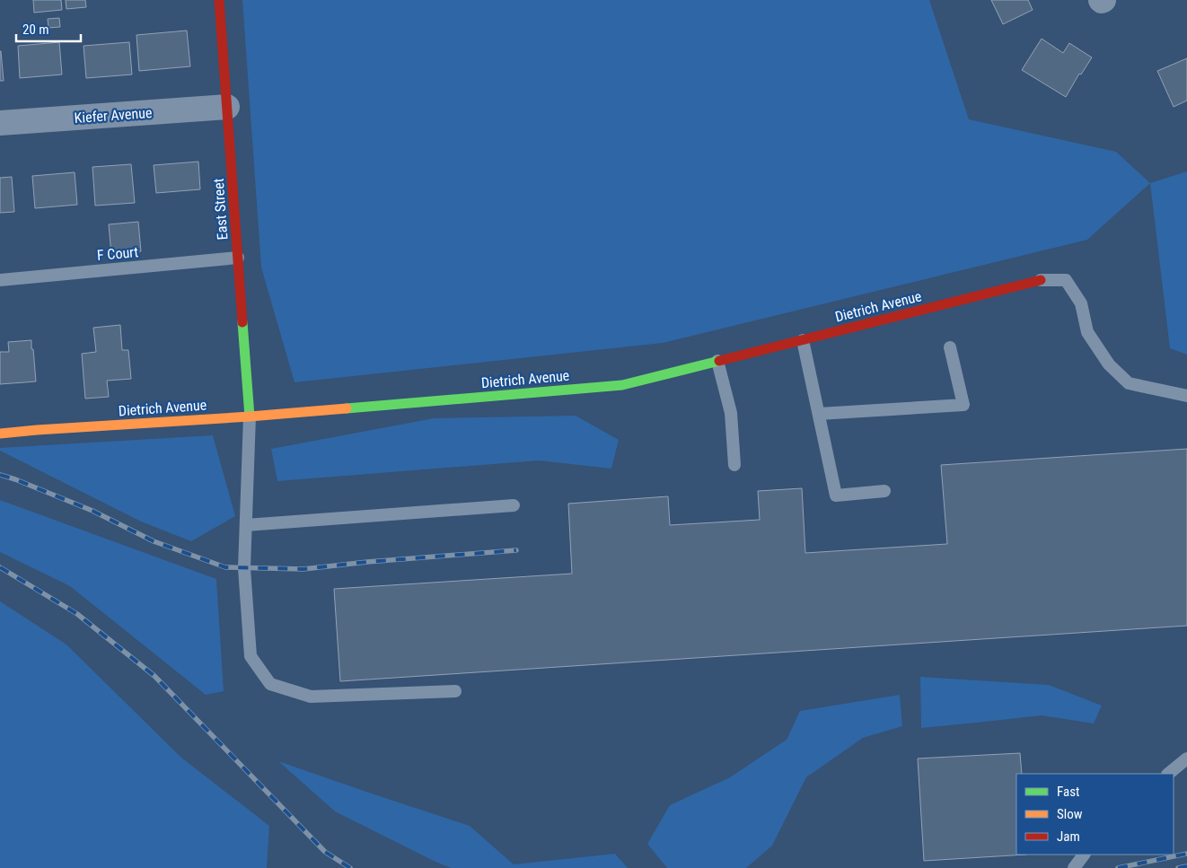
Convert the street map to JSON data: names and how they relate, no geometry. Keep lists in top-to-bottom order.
{
  "streets": {
    "street": ["Kiefer Avenue", "East Street", "Dietrich Avenue"],
    "lane": ["F Court"]
  },
  "crossings": [
    ["Kiefer Avenue", "East Street"],
    ["East Street", "F Court"],
    ["East Street", "Dietrich Avenue"]
  ],
  "legend": ["Fast", "Slow", "Jam"],
  "scale_bar": "20 m"
}
